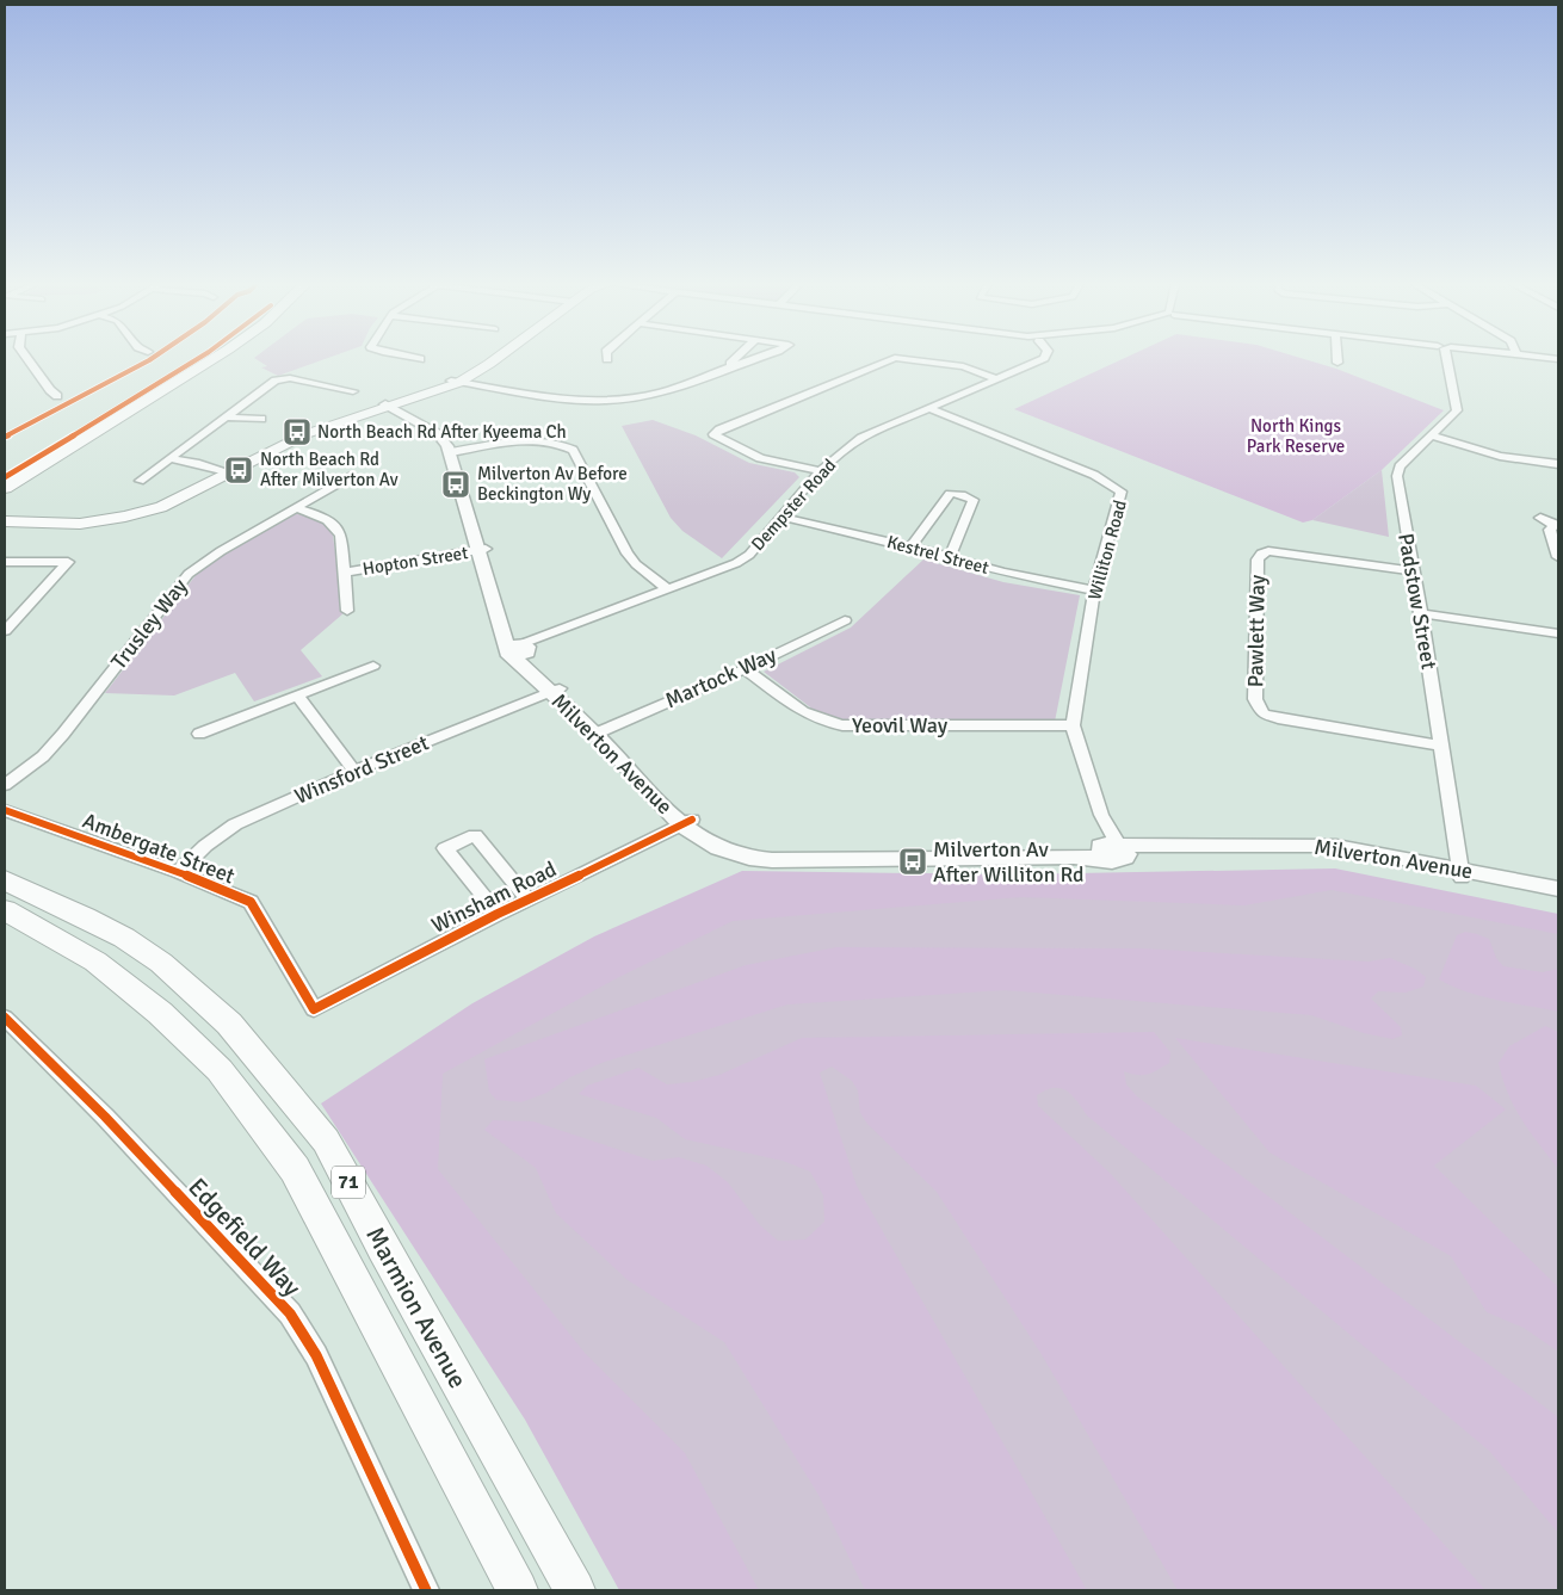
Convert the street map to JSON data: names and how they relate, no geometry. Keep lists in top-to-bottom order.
{
  "streets": {
    "highway": ["71", "Marmion Avenue"],
    "street": [
      "Dempster Road",
      "Williton Road",
      "Kestrel Street",
      "Hopton Street",
      "Padstow Street",
      "Trusley Way",
      "Pawlett Way",
      "Martock Way",
      "Yeovil Way",
      "Milverton Avenue",
      "Winsford Street",
      "Ambergate Street",
      "Winsham Road",
      "Edgefield Way"
    ]
  },
  "crossings": [
    ["Dempster Road", "Williton Road"],
    ["Dempster Road", "Kestrel Street"],
    ["Dempster Road", "Milverton Avenue"],
    ["Williton Road", "Kestrel Street"],
    ["Williton Road", "Yeovil Way"],
    ["Williton Road", "Milverton Avenue"],
    ["Padstow Street", "Pawlett Way"],
    ["Padstow Street", "Milverton Avenue"],
    ["Martock Way", "Yeovil Way"],
    ["Martock Way", "Milverton Avenue"],
    ["Milverton Avenue", "Winsford Street"],
    ["Milverton Avenue", "Winsham Road"],
    ["Winsford Street", "Ambergate Street"],
    ["Ambergate Street", "Winsham Road"]
  ],
  "parks": ["North Kings Park Reserve"],
  "places": {
    "bus stop": [
      "North Beach Rd After Kyeema Ch",
      "North Beach Rd After Milverton Av",
      "Milverton Av Before Beckington Wy",
      "Milverton Av After Williton Rd"
    ]
  }
}
